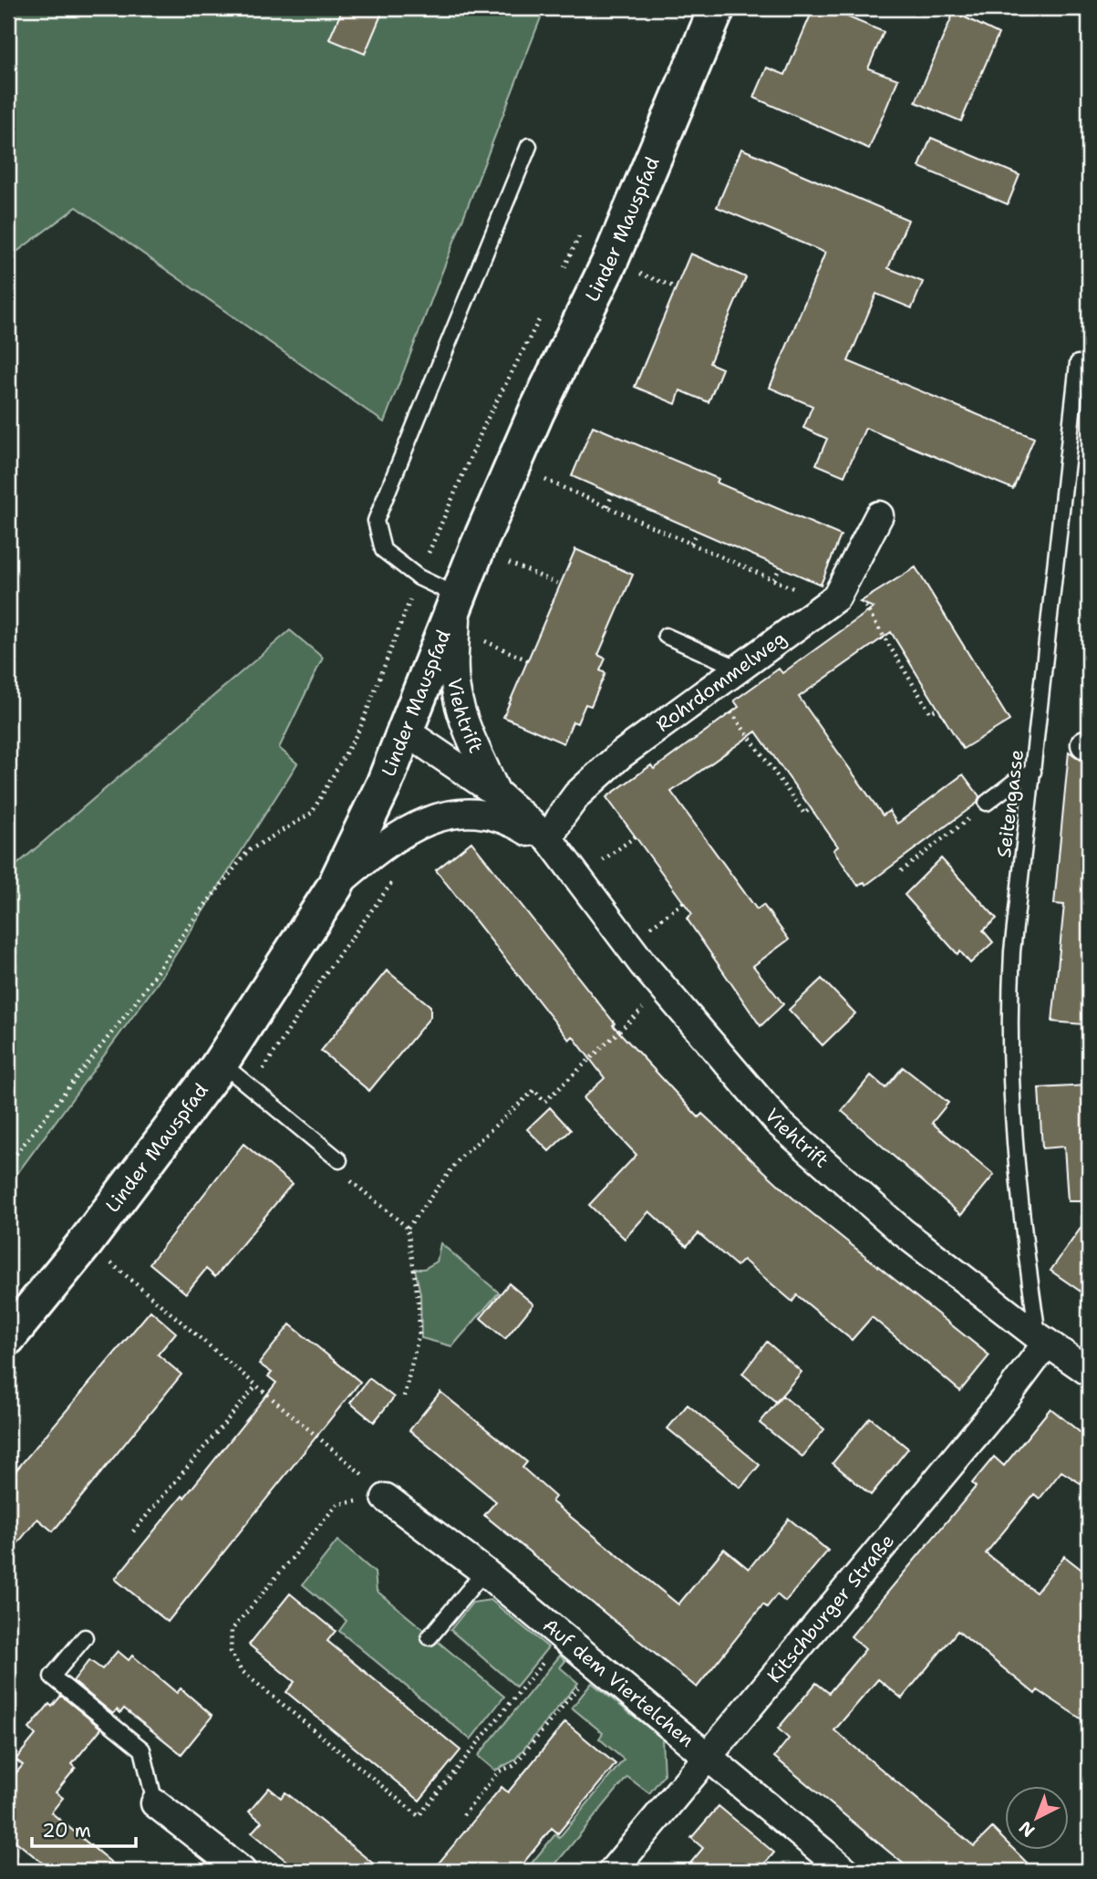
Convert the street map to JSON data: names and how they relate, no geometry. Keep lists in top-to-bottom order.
{
  "streets": {
    "street": [
      "Linder Mauspfad",
      "Rohrdommelweg",
      "Viehtrift",
      "Kitschburger Straße",
      "Auf dem Viertelchen"
    ],
    "lane": ["Seitengasse"]
  },
  "crossings": [
    ["Linder Mauspfad", "Viehtrift"],
    ["Rohrdommelweg", "Viehtrift"],
    ["Viehtrift", "Seitengasse"],
    ["Viehtrift", "Kitschburger Straße"],
    ["Seitengasse", "Kitschburger Straße"],
    ["Kitschburger Straße", "Auf dem Viertelchen"]
  ],
  "scale_bar": "20 m",
  "north": "bottom left"
}
